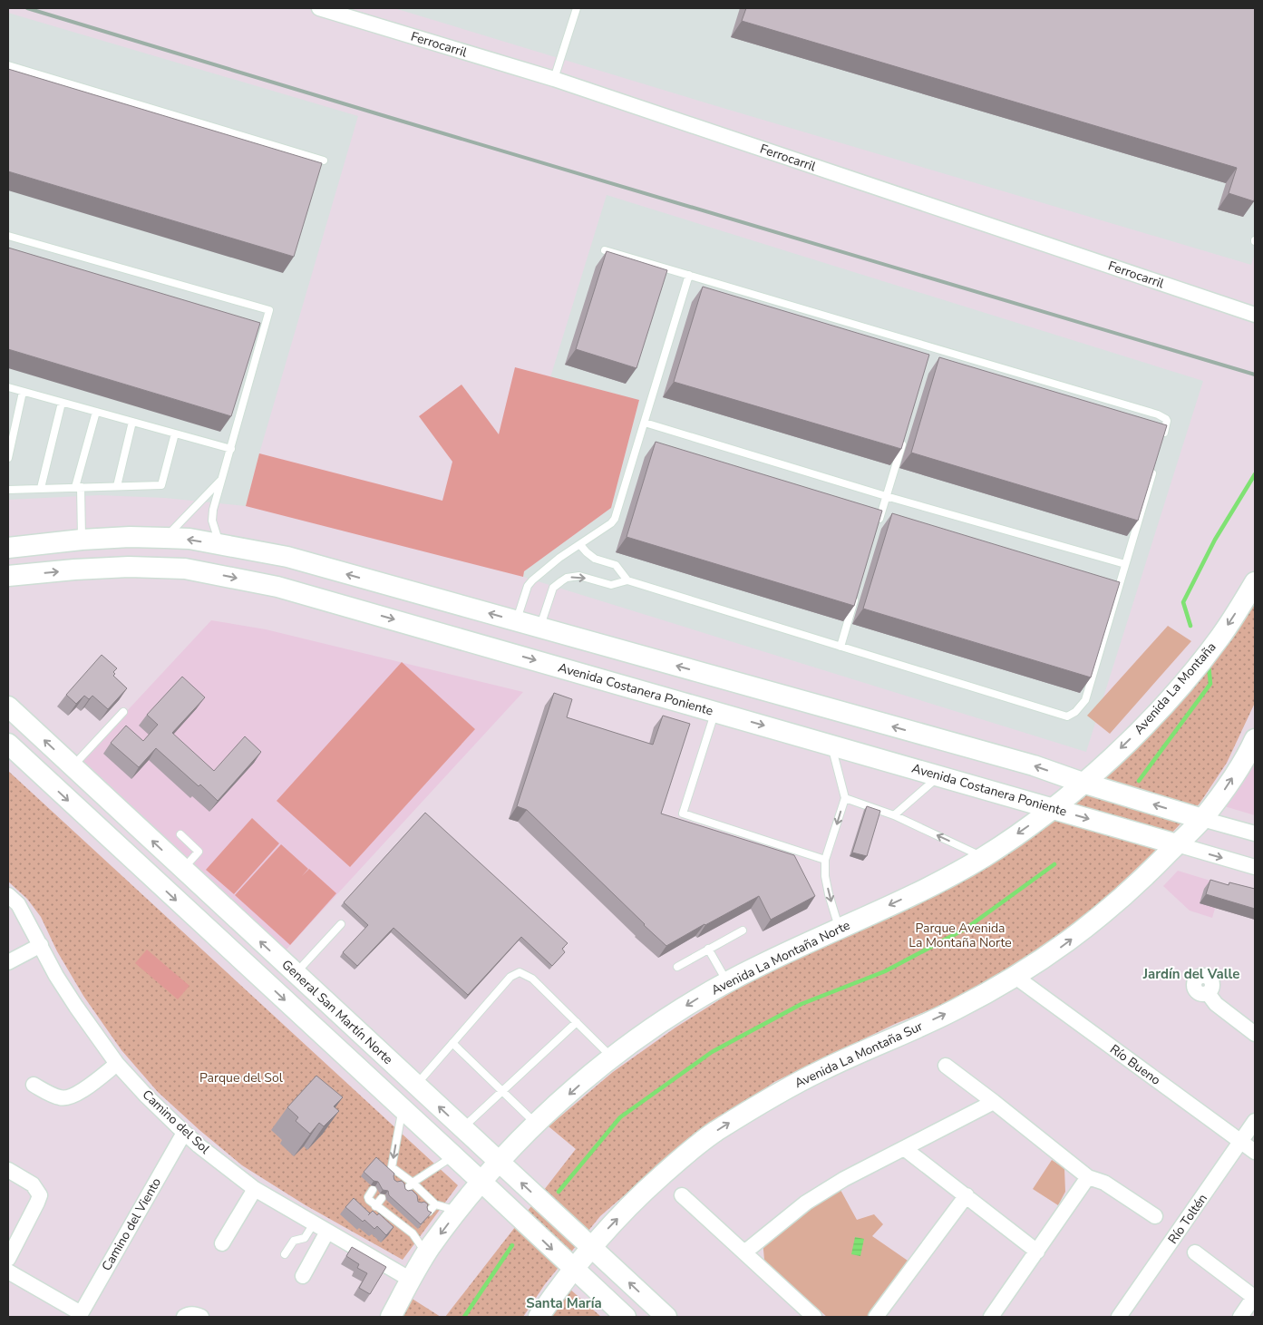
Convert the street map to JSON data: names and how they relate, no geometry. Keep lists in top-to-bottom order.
{
  "streets": {
    "street": [
      "Ferrocarril",
      "Avenida La Montaña",
      "Avenida Costanera Poniente",
      "Avenida La Montaña Norte",
      "General San Martín Norte",
      "Avenida La Montaña Sur",
      "Río Bueno",
      "Camino del Sol",
      "Río Toltén",
      "Camino del Viento"
    ]
  },
  "crossings": [
    ["Avenida La Montaña", "Avenida La Montaña Norte"],
    ["Avenida Costanera Poniente", "Avenida La Montaña Norte"],
    ["Avenida Costanera Poniente", "Avenida La Montaña Sur"],
    ["Avenida La Montaña Norte", "General San Martín Norte"],
    ["Avenida La Montaña Norte", "Camino del Sol"],
    ["General San Martín Norte", "Avenida La Montaña Sur"],
    ["Avenida La Montaña Sur", "Río Bueno"],
    ["Río Bueno", "Río Toltén"],
    ["Camino del Sol", "Camino del Viento"]
  ],
  "one_way": ["Avenida La Montaña Norte"],
  "districts": ["Jardín del Valle", "Santa María"],
  "parks": ["Parque Avenida La Montaña Norte", "Parque del Sol"]
}
